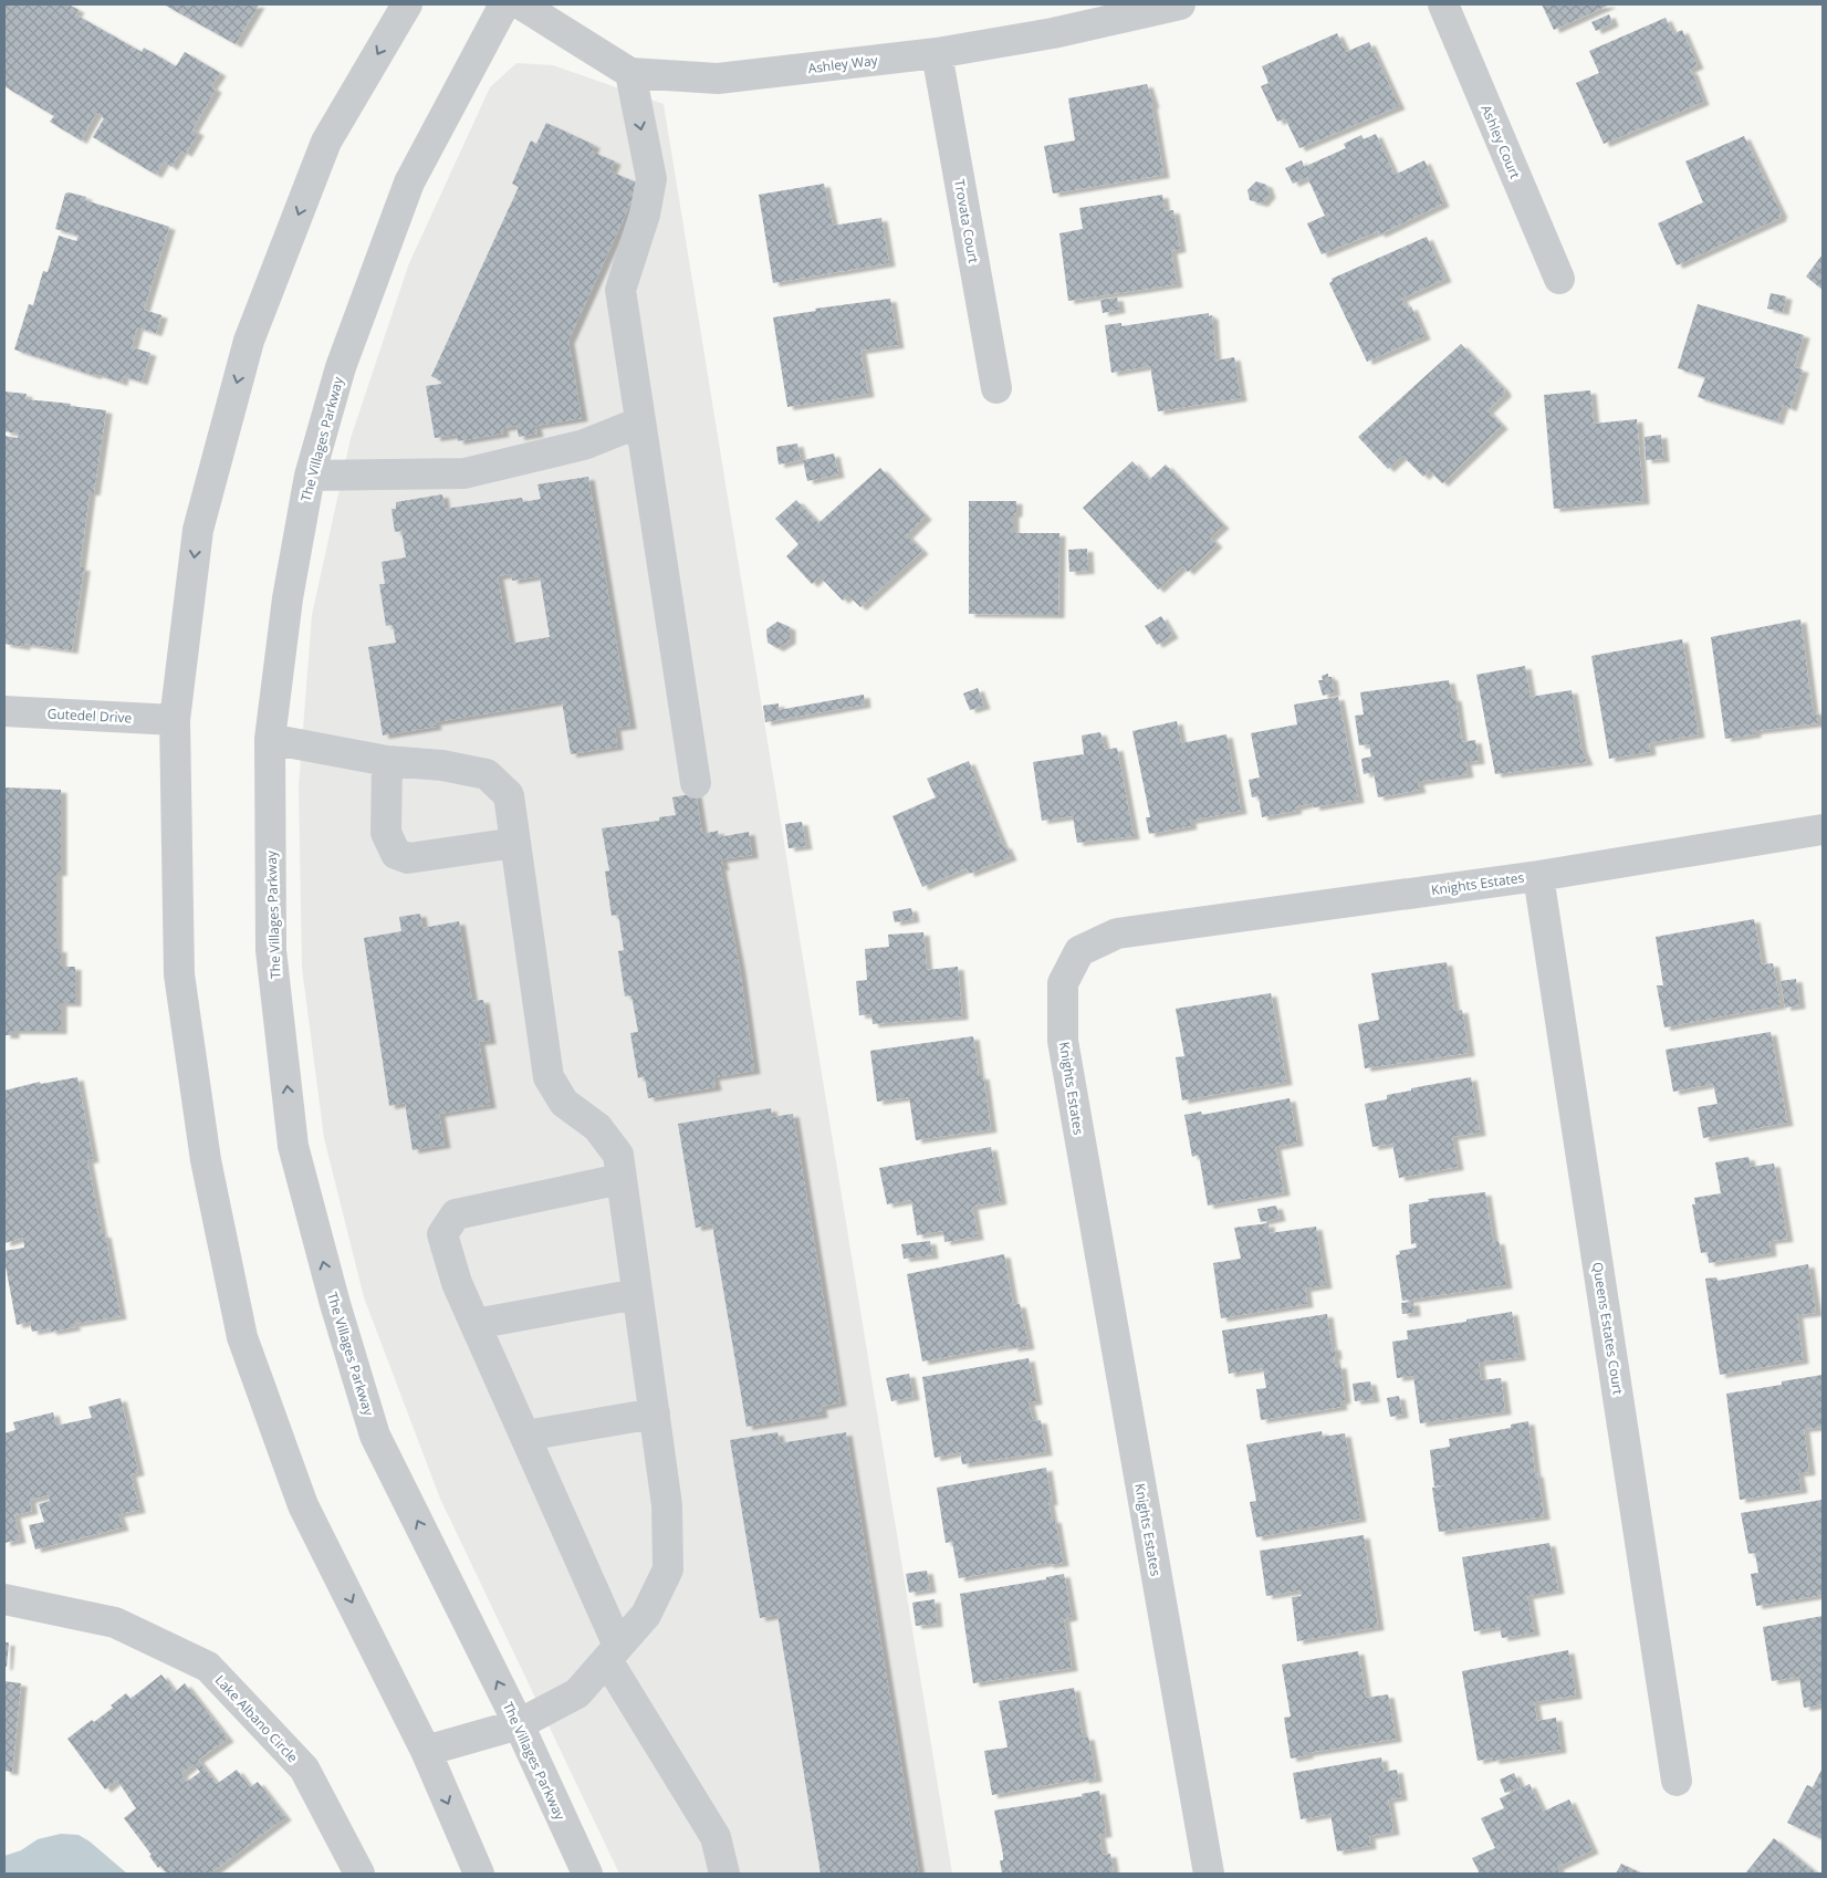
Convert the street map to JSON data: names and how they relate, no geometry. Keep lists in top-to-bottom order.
{
  "streets": {
    "street": [
      "Ashley Way",
      "Ashley Court",
      "Trovata Court",
      "The Villages Parkway",
      "Gutedel Drive",
      "Knights Estates",
      "Queens Estates Court",
      "Lake Albano Circle"
    ]
  },
  "crossings": [
    ["Ashley Way", "Trovata Court"],
    ["Knights Estates", "Queens Estates Court"]
  ]
}
